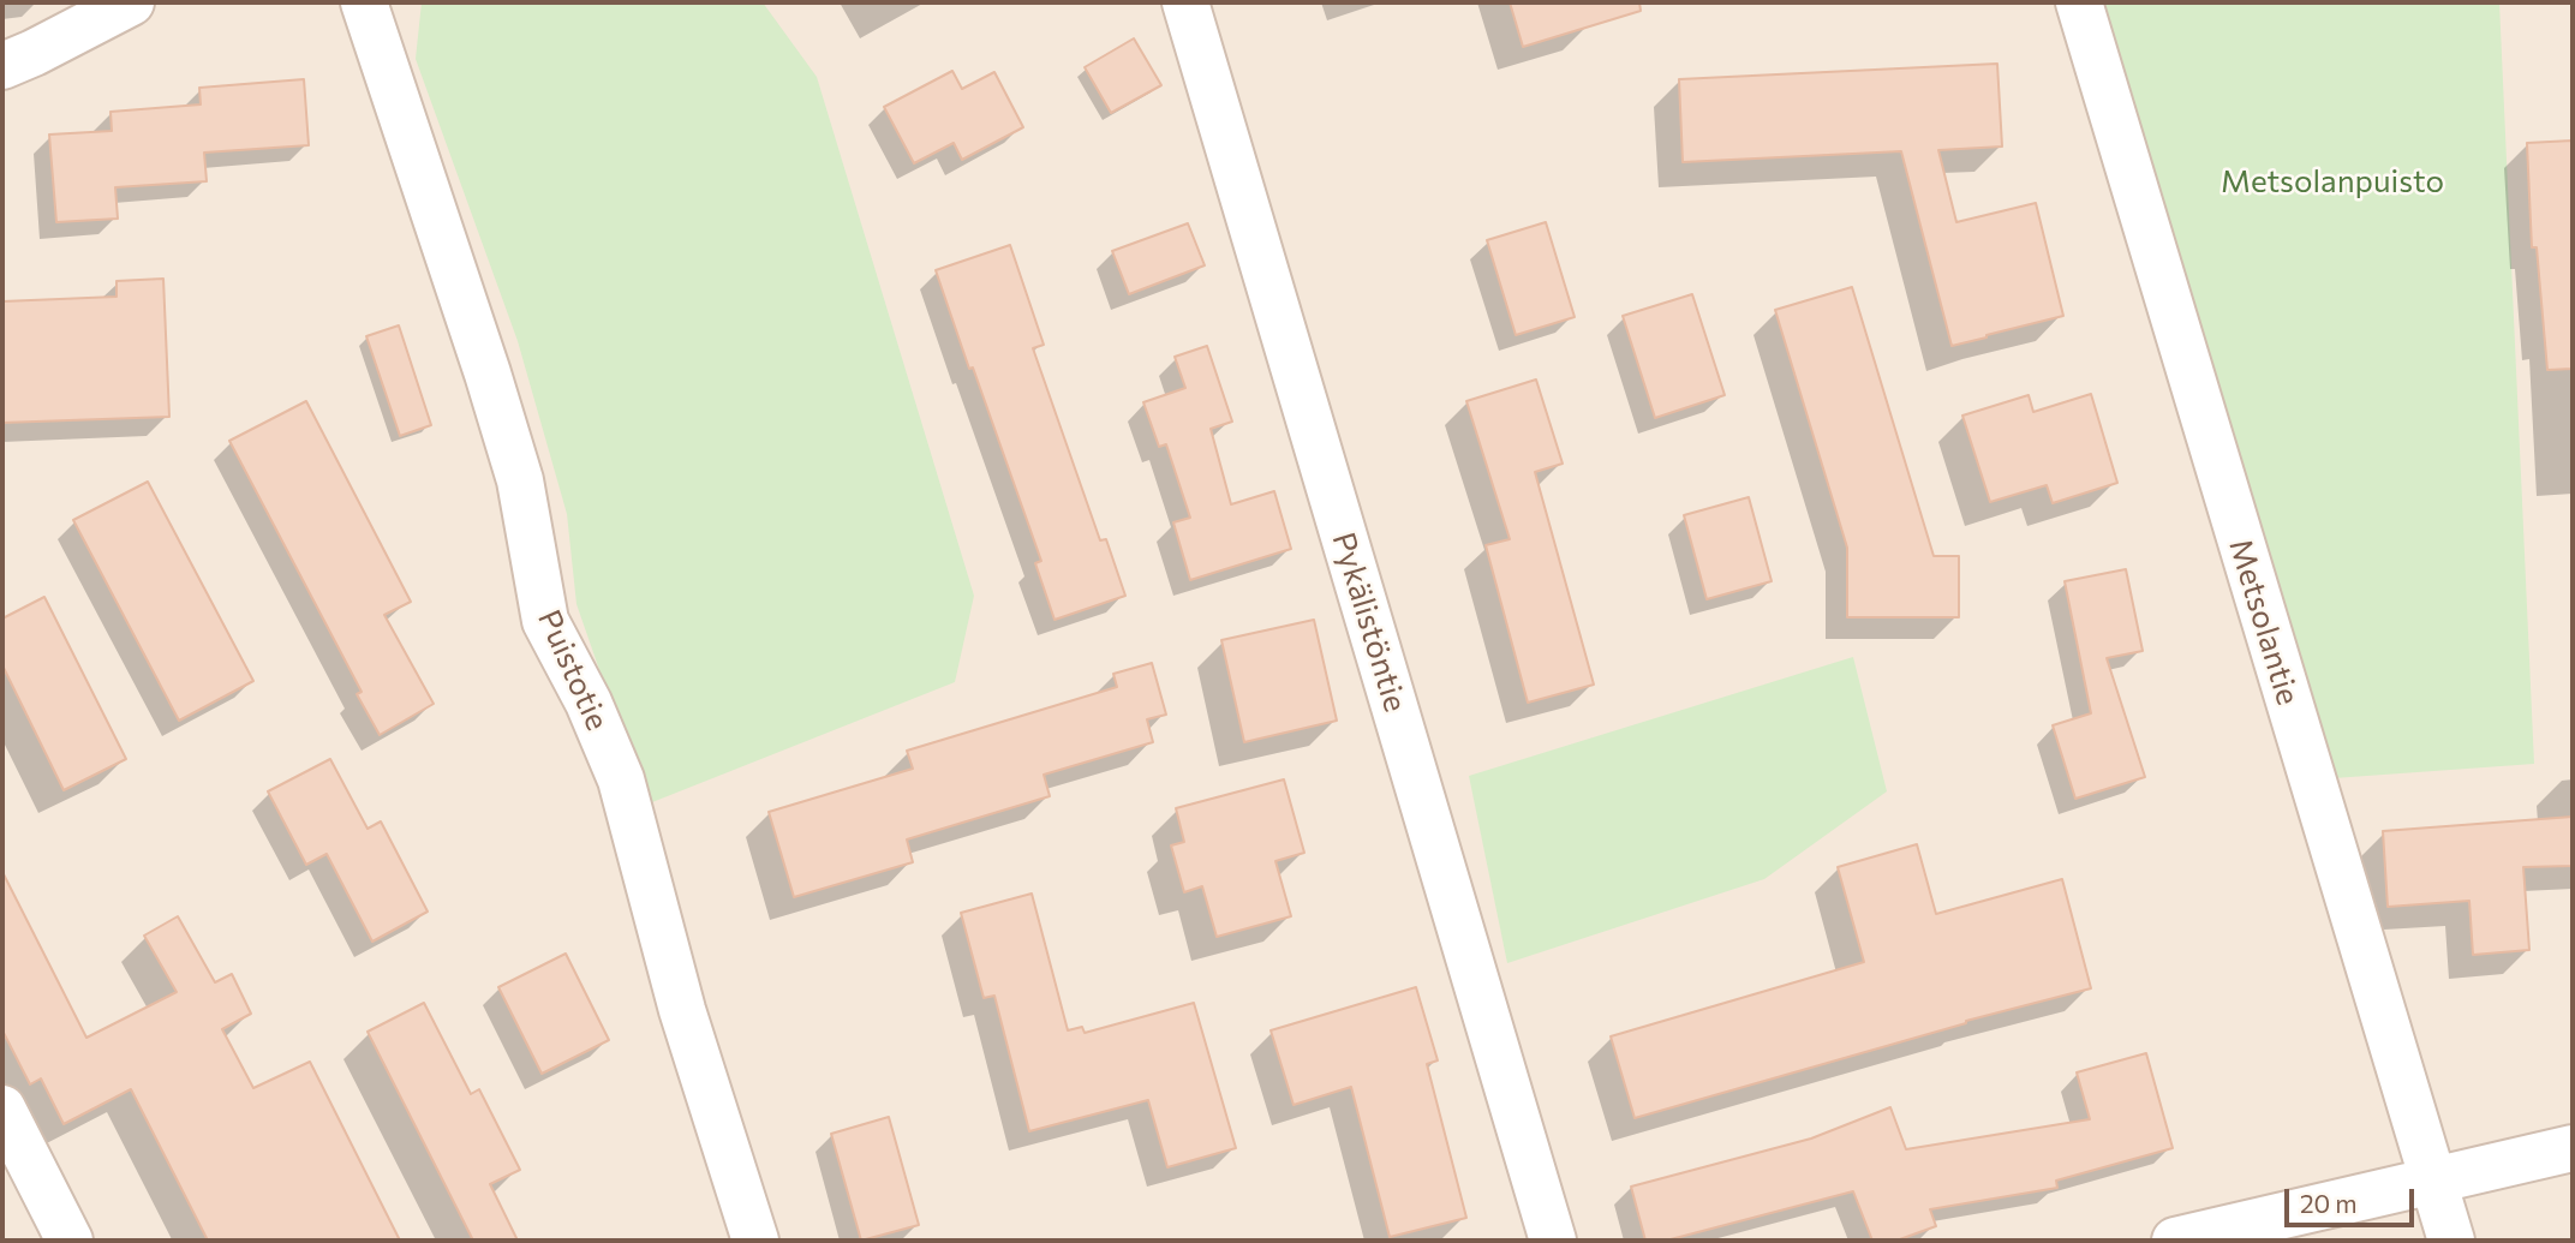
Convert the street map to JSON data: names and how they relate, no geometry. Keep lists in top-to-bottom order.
{
  "streets": {
    "street": ["Pykälistöntie", "Metsolantie", "Puistotie"]
  },
  "parks": ["Metsolanpuisto"],
  "scale_bar": "20 m"
}
